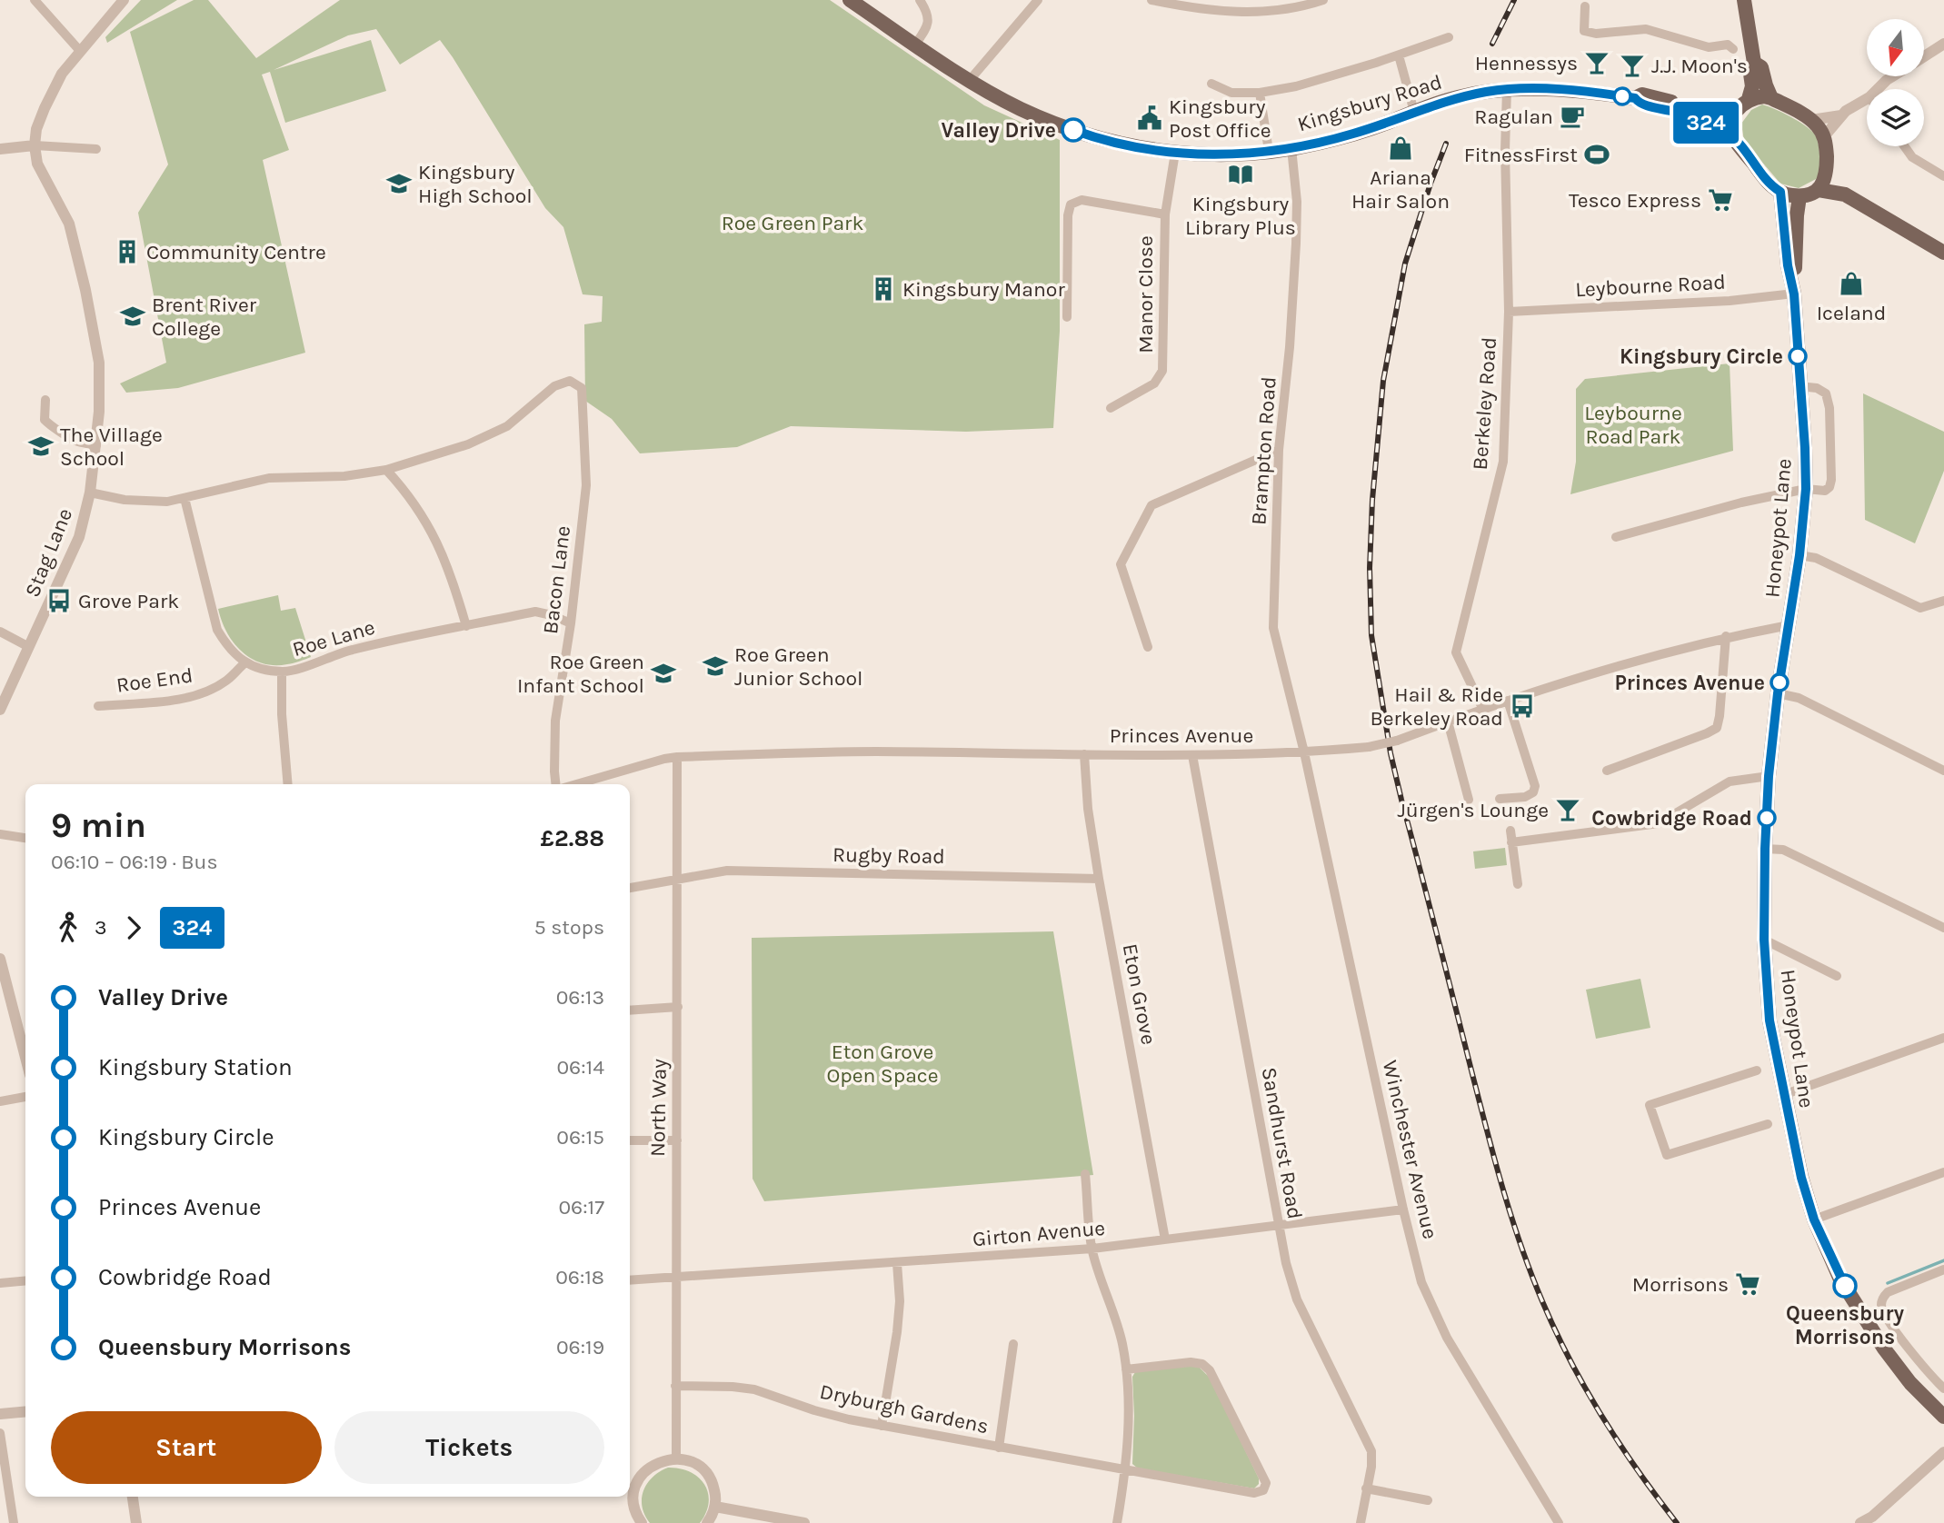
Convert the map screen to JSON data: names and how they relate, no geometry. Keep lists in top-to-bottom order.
{
  "streets": {
    "main road": ["Kingsbury Road", "Honeypot Lane"],
    "street": [
      "Leybourne Road",
      "Manor Close",
      "Berkeley Road",
      "Brampton Road",
      "Stag Lane",
      "Bacon Lane",
      "Roe Lane",
      "Roe End",
      "Princes Avenue",
      "Rugby Road",
      "Eton Grove",
      "North Way",
      "Sandhurst Road",
      "Winchester Avenue",
      "Girton Avenue",
      "Dryburgh Gardens"
    ]
  },
  "crossings": [
    ["Kingsbury Road", "Manor Close"],
    ["Kingsbury Road", "Berkeley Road"],
    ["Kingsbury Road", "Brampton Road"],
    ["Kingsbury Road", "Honeypot Lane"],
    ["Leybourne Road", "Berkeley Road"],
    ["Leybourne Road", "Honeypot Lane"],
    ["Berkeley Road", "Princes Avenue"],
    ["Brampton Road", "Princes Avenue"],
    ["Brampton Road", "Winchester Avenue"],
    ["Honeypot Lane", "Princes Avenue"],
    ["Bacon Lane", "Roe Lane"],
    ["Roe Lane", "Roe End"],
    ["Princes Avenue", "Eton Grove"],
    ["Princes Avenue", "North Way"],
    ["Princes Avenue", "Sandhurst Road"],
    ["Princes Avenue", "Winchester Avenue"],
    ["Rugby Road", "Eton Grove"],
    ["Rugby Road", "North Way"],
    ["Eton Grove", "Girton Avenue"],
    ["North Way", "Girton Avenue"],
    ["North Way", "Dryburgh Gardens"],
    ["Sandhurst Road", "Girton Avenue"],
    ["Winchester Avenue", "Girton Avenue"]
  ],
  "parks": ["Roe Green Park", "Leybourne Road Park", "Eton Grove Open Space"],
  "places": {
    "bar": ["Hennessys", "J.J. Moon's", "Jürgen's Lounge"],
    "cafe": ["Ragulan"],
    "public building": ["Kingsbury Post Office"],
    "other": [
      "Valley Drive",
      "Kingsbury Circle",
      "Princes Avenue",
      "Cowbridge Road",
      "Queensbury Morrisons"
    ],
    "shop": ["Ariana Hair Salon", "Iceland"],
    "sports": ["FitnessFirst"],
    "library": ["Kingsbury Library Plus"],
    "school or university": [
      "Kingsbury High School",
      "Brent River College",
      "The Village School",
      "Roe Green Junior School",
      "Roe Green Infant School"
    ],
    "supermarket": ["Tesco Express", "Morrisons"],
    "building": ["Community Centre", "Kingsbury Manor"],
    "bus stop": ["Grove Park", "Hail & Ride Berkeley Road"]
  },
  "lines": ["bus line 324"],
  "north": "bottom",
  "page": {
    "on_map": "324",
    "heading": ["9 min", "06:10 – 06:19 · Bus", "£2.88"],
    "legs": ["3", "324", "5 stops"],
    "list": [
      {
        "name": "Valley Drive",
        "value": "06:13"
      },
      {
        "name": "Kingsbury Station",
        "value": "06:14"
      },
      {
        "name": "Kingsbury Circle",
        "value": "06:15"
      },
      {
        "name": "Princes Avenue",
        "value": "06:17"
      },
      {
        "name": "Cowbridge Road",
        "value": "06:18"
      },
      {
        "name": "Queensbury Morrisons",
        "value": "06:19"
      }
    ],
    "buttons": ["Start", "Tickets"]
  }
}
